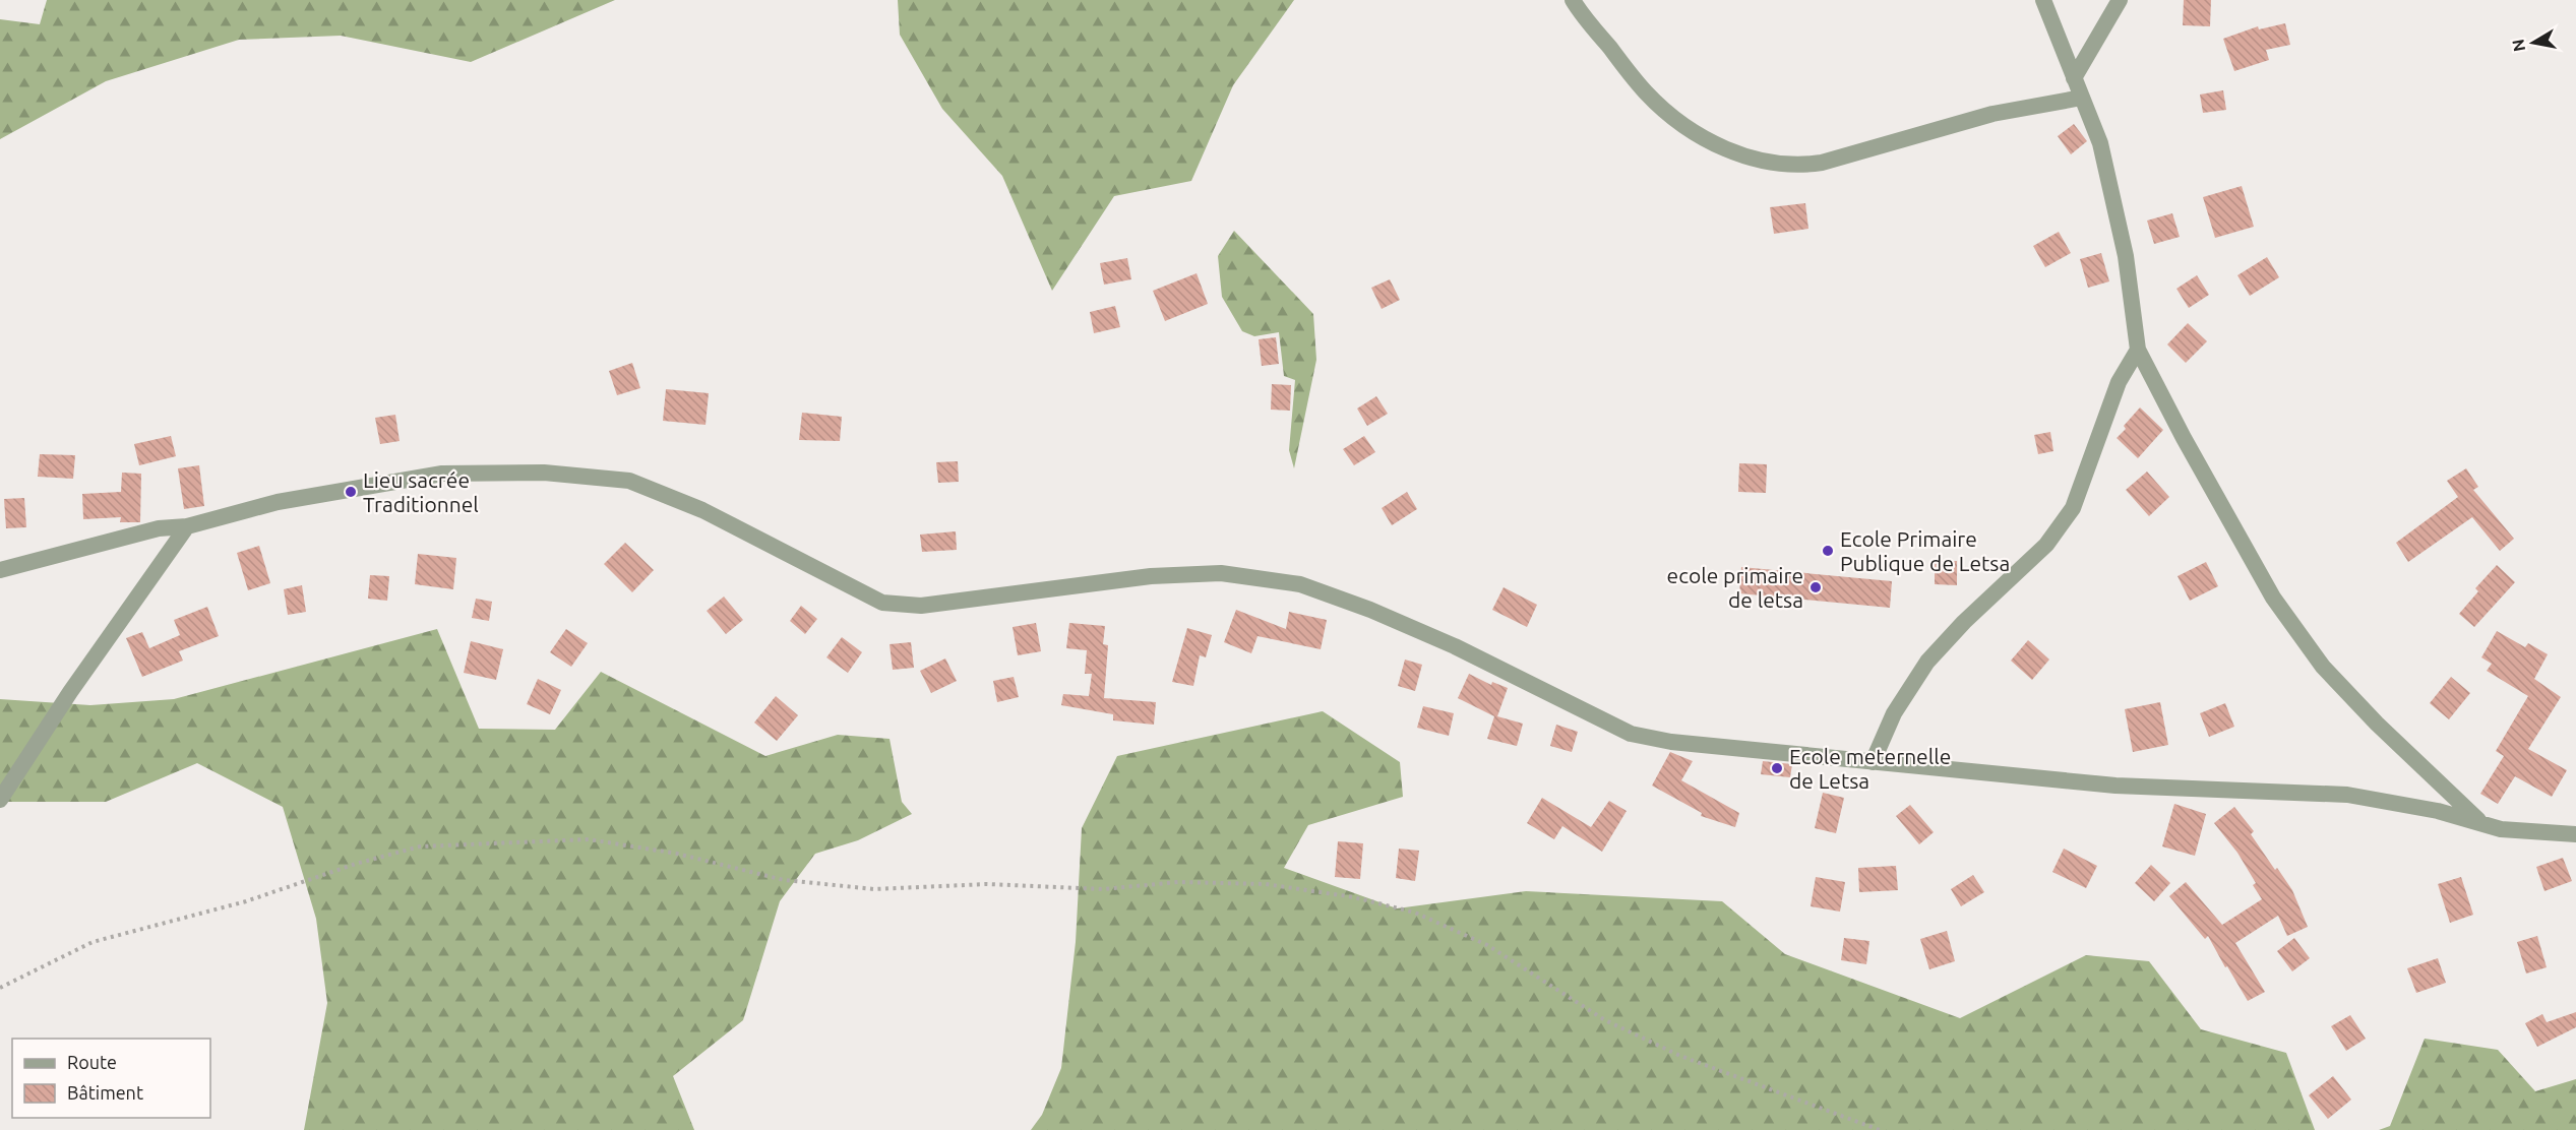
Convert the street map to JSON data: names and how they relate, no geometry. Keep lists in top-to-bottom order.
{
  "places": [
    "Lieu sacrée Traditionnel",
    "Ecole Primaire Publique de Letsa",
    "ecole primaire de letsa",
    "Ecole meternelle de Letsa"
  ],
  "legend": ["Route", "Bâtiment"],
  "north": "left"
}
